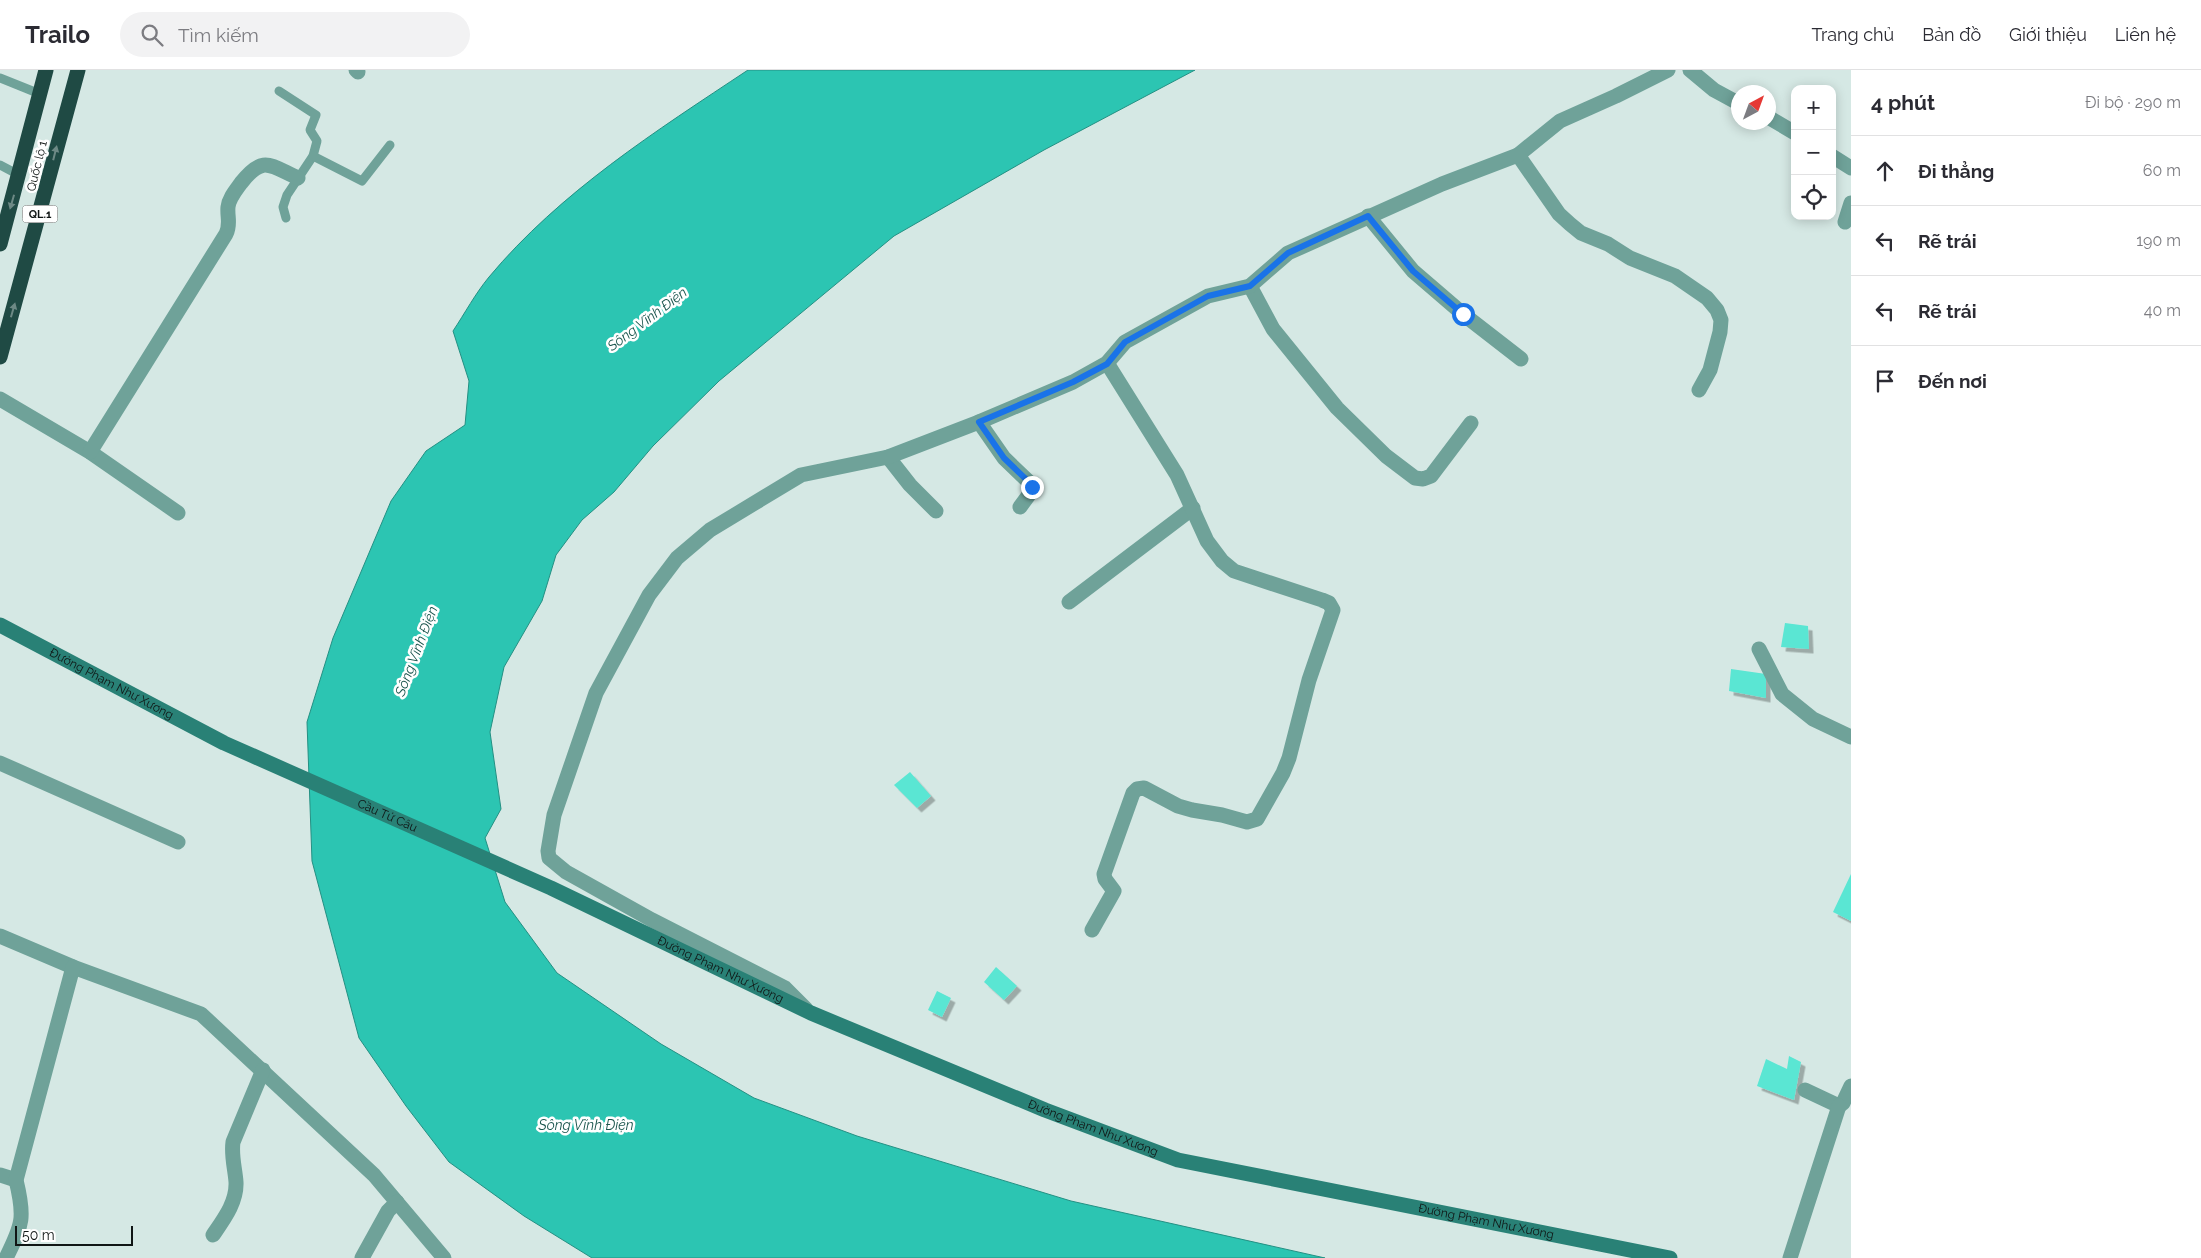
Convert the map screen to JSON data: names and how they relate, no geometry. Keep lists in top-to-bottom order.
{
  "streets": {
    "highway": ["Quốc lộ 1", "QL.1"],
    "main road": ["Đường Phạm Như Xương", "Cầu Tứ Câu"]
  },
  "crossings": [
    ["Đường Phạm Như Xương", "Cầu Tứ Câu"]
  ],
  "water": ["Sông Vĩnh Điện"],
  "scale_bar": "50 m",
  "north": "top right",
  "page": {
    "header": "Trailo",
    "search": "Tìm kiếm",
    "nav": [
      "Trang chủ",
      "Bản đồ",
      "Giới thiệu",
      "Liên hệ"
    ],
    "heading": ["4 phút", "Đi bộ · 290 m"],
    "map_buttons": ["+", "−"],
    "list": [
      ["Đi thẳng", "60 m"],
      ["Rẽ trái", "190 m"],
      ["Rẽ trái", "40 m"],
      "Đến nơi"
    ],
    "scale": "50 m"
  }
}
